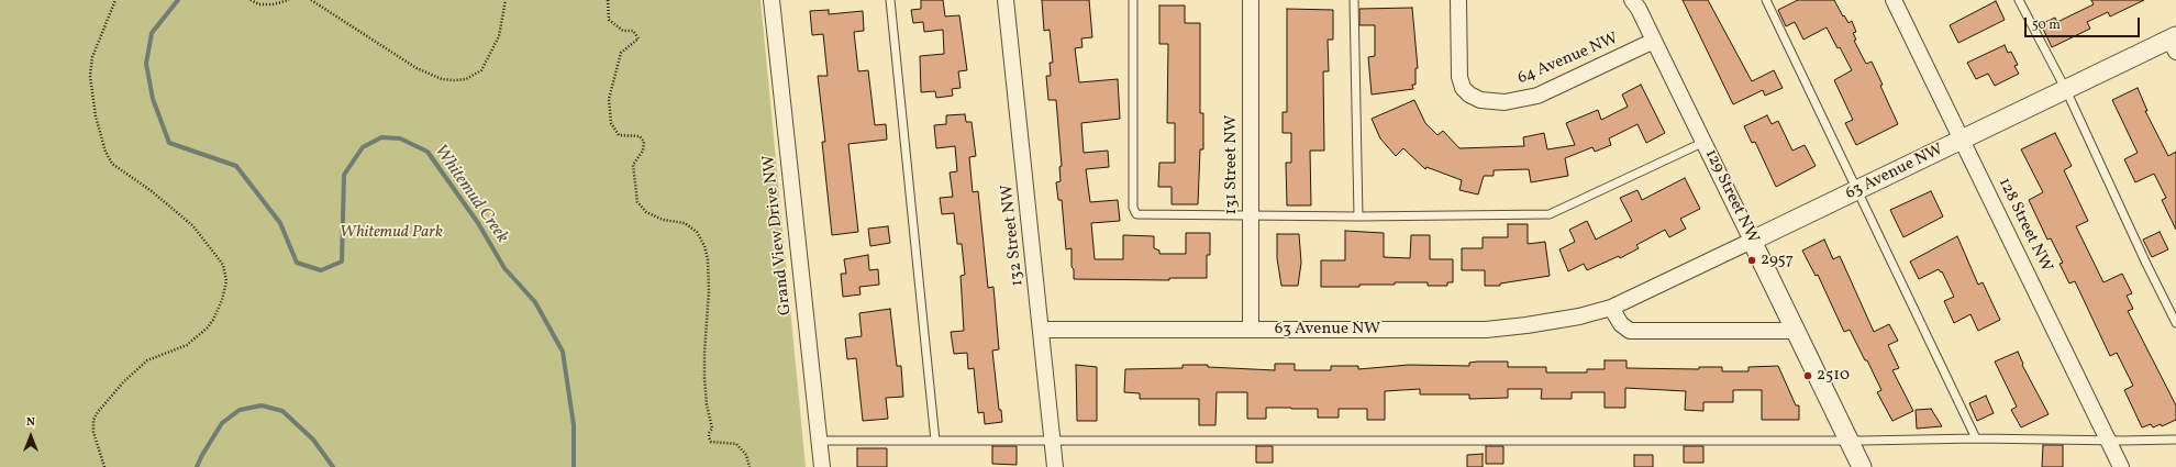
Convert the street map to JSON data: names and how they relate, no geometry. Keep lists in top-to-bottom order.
{
  "streets": {
    "street": [
      "64 Avenue NW",
      "131 Street NW",
      "63 Avenue NW",
      "129 Street NW",
      "128 Street NW",
      "Grand View Drive NW",
      "132 Street NW"
    ]
  },
  "crossings": [
    ["64 Avenue NW", "129 Street NW"],
    ["131 Street NW", "63 Avenue NW"],
    ["63 Avenue NW", "129 Street NW"],
    ["63 Avenue NW", "128 Street NW"],
    ["63 Avenue NW", "132 Street NW"]
  ],
  "water": ["Whitemud Creek"],
  "parks": ["Whitemud Park"],
  "places": ["2957", "2510"],
  "scale_bar": "50 m",
  "north": "top"
}
